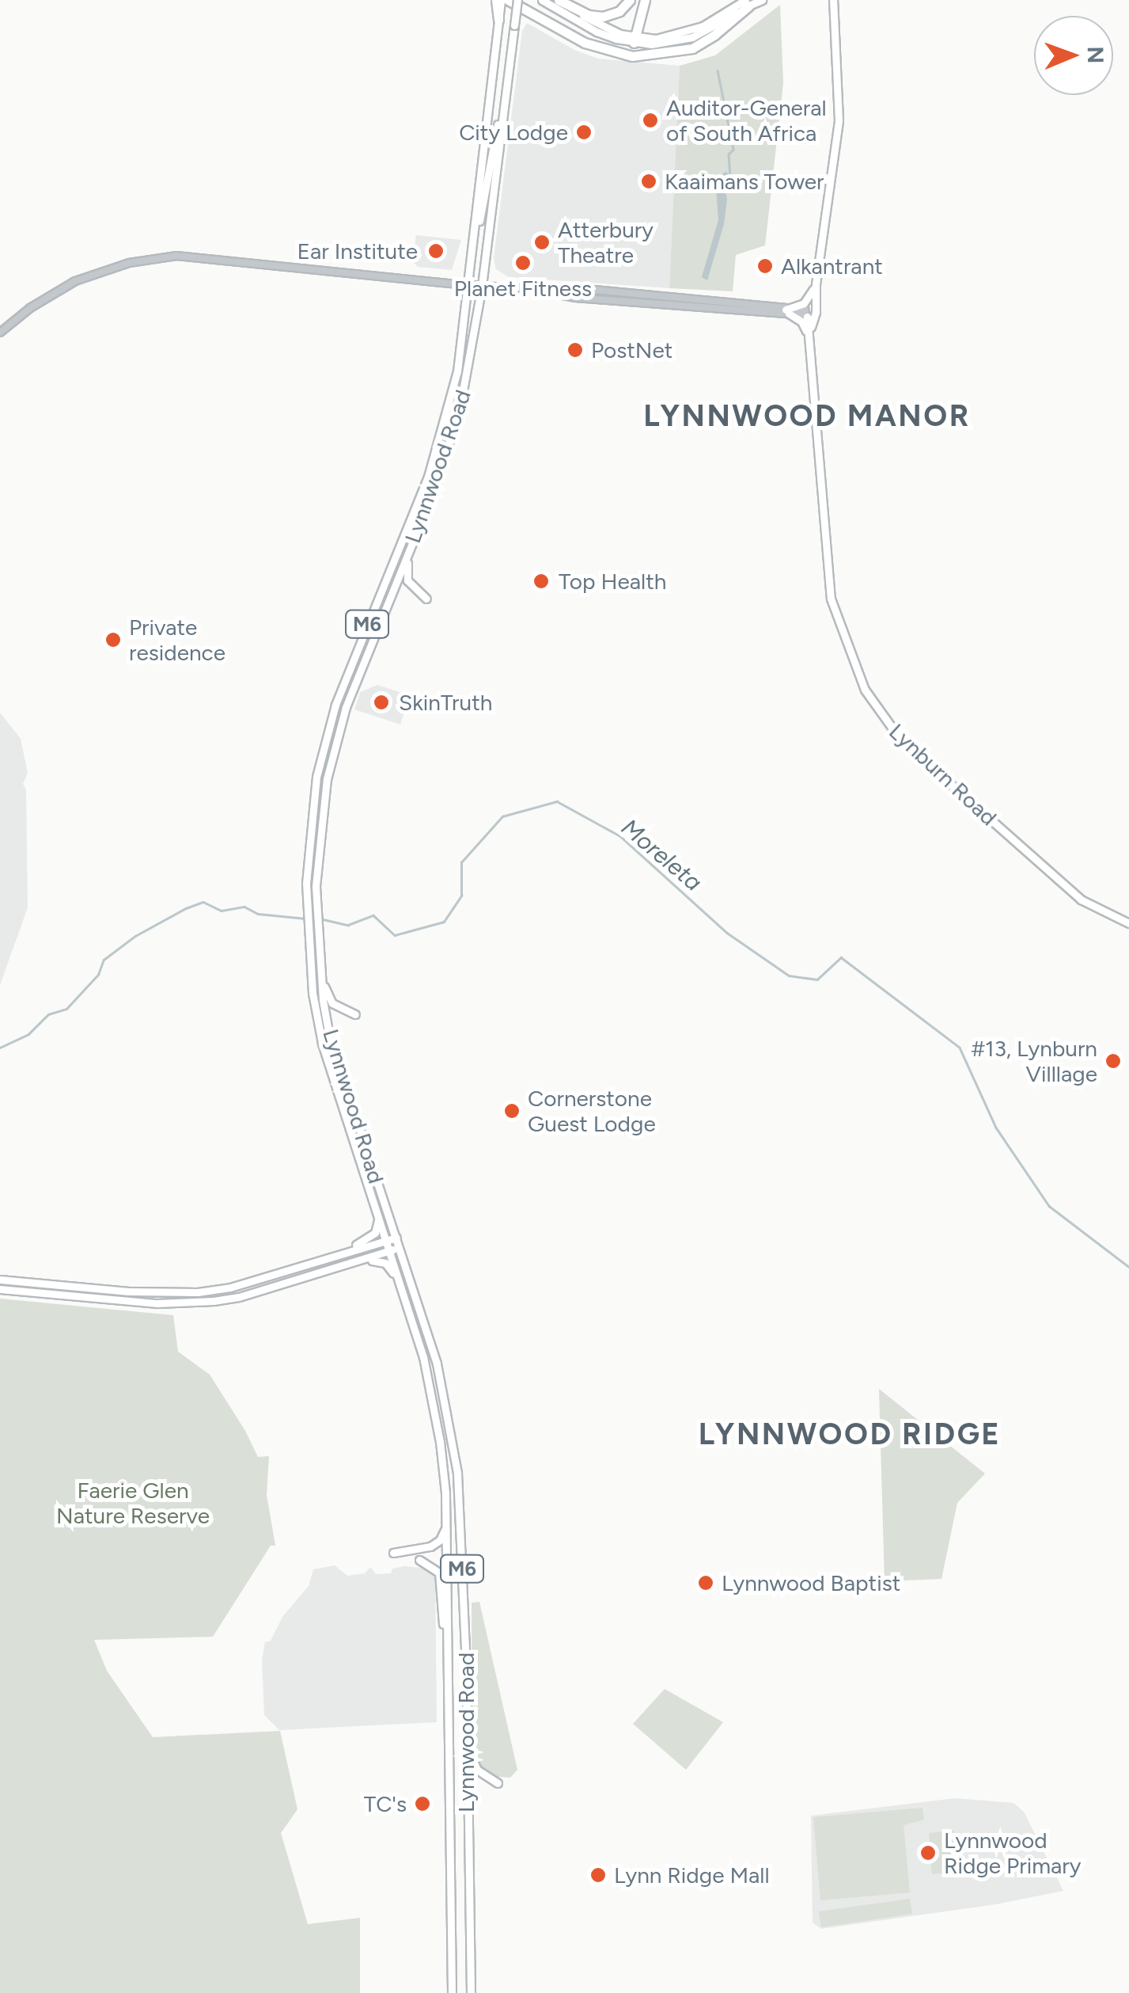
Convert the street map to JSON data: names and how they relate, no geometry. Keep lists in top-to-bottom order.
{
  "streets": {
    "main road": ["Lynnwood Road", "M6", "Lynburn Road"]
  },
  "districts": ["LYNNWOOD MANOR", "LYNNWOOD RIDGE"],
  "water": ["Moreleta"],
  "parks": ["Faerie Glen Nature Reserve"],
  "places": [
    "Auditor-General of South Africa",
    "City Lodge",
    "Kaaimans Tower",
    "Atterbury Theatre",
    "Ear Institute",
    "Planet Fitness",
    "Alkantrant",
    "PostNet",
    "Top Health",
    "Private residence",
    "SkinTruth",
    "#13, Lynburn Villlage",
    "Cornerstone Guest Lodge",
    "Lynnwood Baptist",
    "TC's",
    "Lynnwood Ridge Primary",
    "Lynn Ridge Mall"
  ],
  "north": "right"
}
